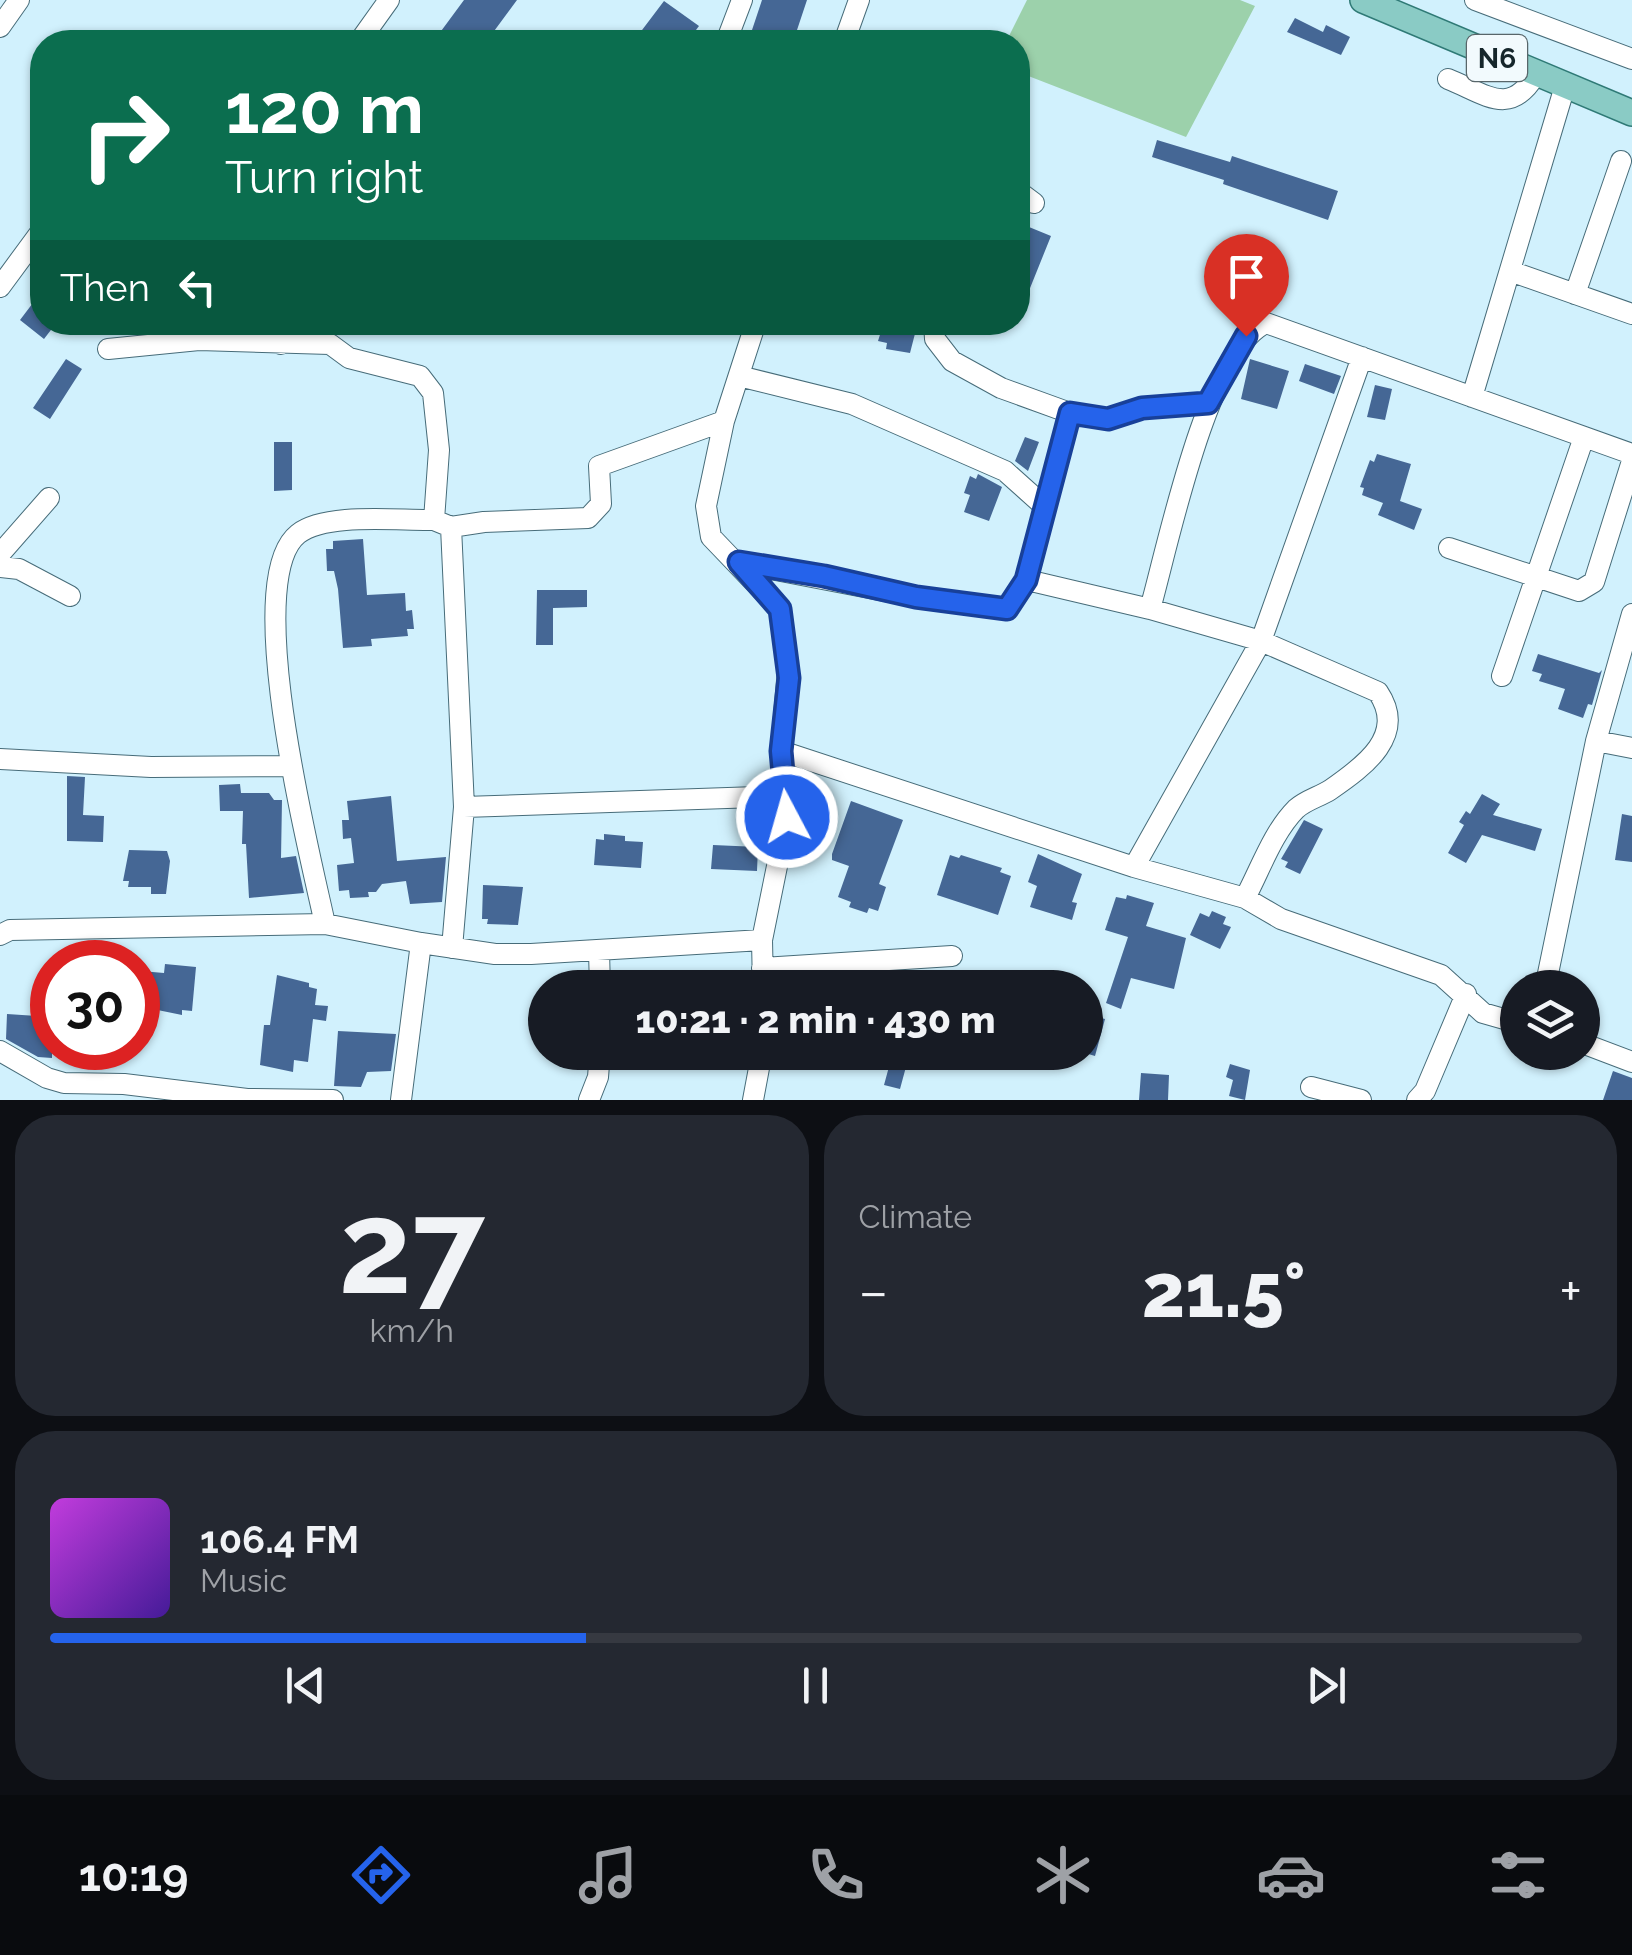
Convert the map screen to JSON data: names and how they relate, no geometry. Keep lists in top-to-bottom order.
{
  "streets": {
    "main road": ["N6"]
  },
  "page": {
    "turn": ["120 m", "Turn right"],
    "then": "Then",
    "limit": "30",
    "trip": "10:21 · 2 min · 430 m",
    "tile": [
      ["27", "km/h"],
      "Climate"
    ],
    "heat": ["−", "21.5°", "+"],
    "song": ["106.4 FM", "Music"],
    "tabs": "10:19"
  }
}
